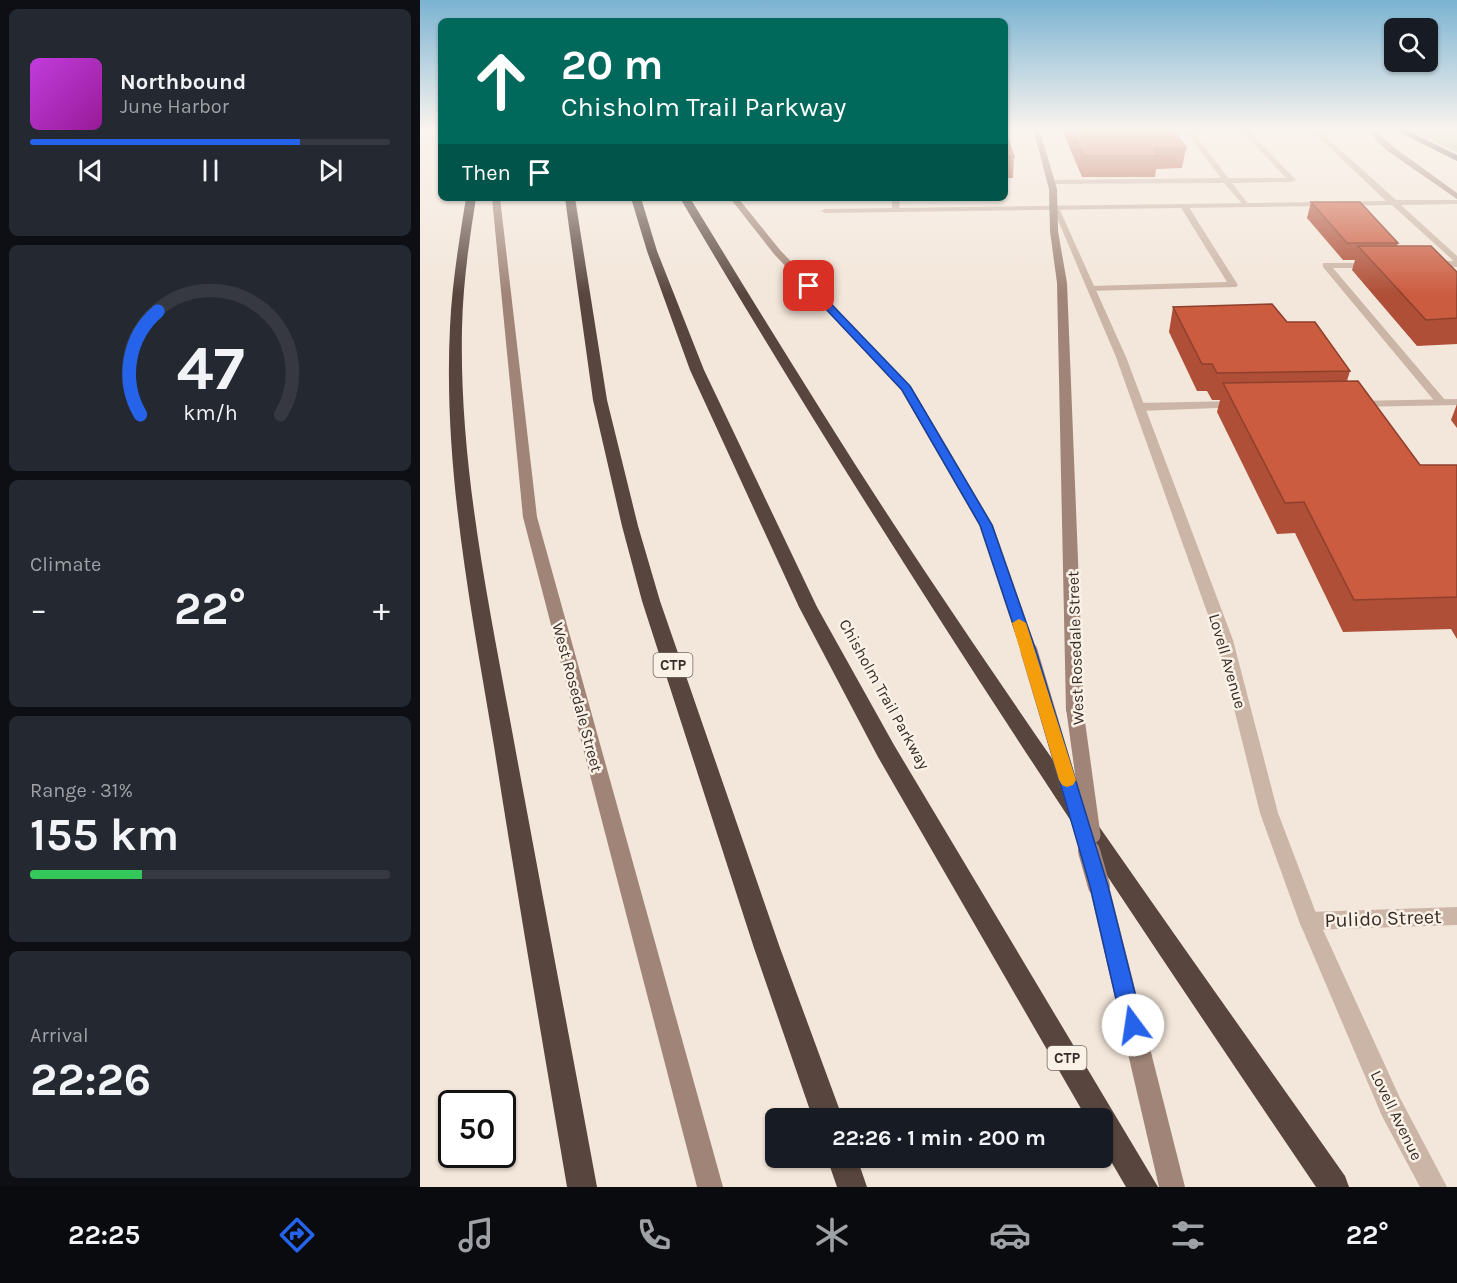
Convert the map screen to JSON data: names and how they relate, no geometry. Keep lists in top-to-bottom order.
{
  "streets": {
    "highway": ["CTP", "Chisholm Trail Parkway"],
    "main road": ["West Rosedale Street", "Lovell Avenue"],
    "street": ["Pulido Street"]
  },
  "crossings": [
    ["West Rosedale Street", "Lovell Avenue"],
    ["Lovell Avenue", "Pulido Street"]
  ],
  "page": {
    "turn": ["20 m", "Chisholm Trail Parkway"],
    "song": ["Northbound", "June Harbor"],
    "then": "Then",
    "tile": [
      "Climate",
      ["Range · 31%", "155 km"],
      ["Arrival", "22:26"]
    ],
    "heat": ["−", "22°", "+"],
    "limit": "50",
    "trip": "22:26 · 1 min · 200 m",
    "tabs": ["22:25", "22°"],
    "gauge": ["47", "km/h"]
  }
}
